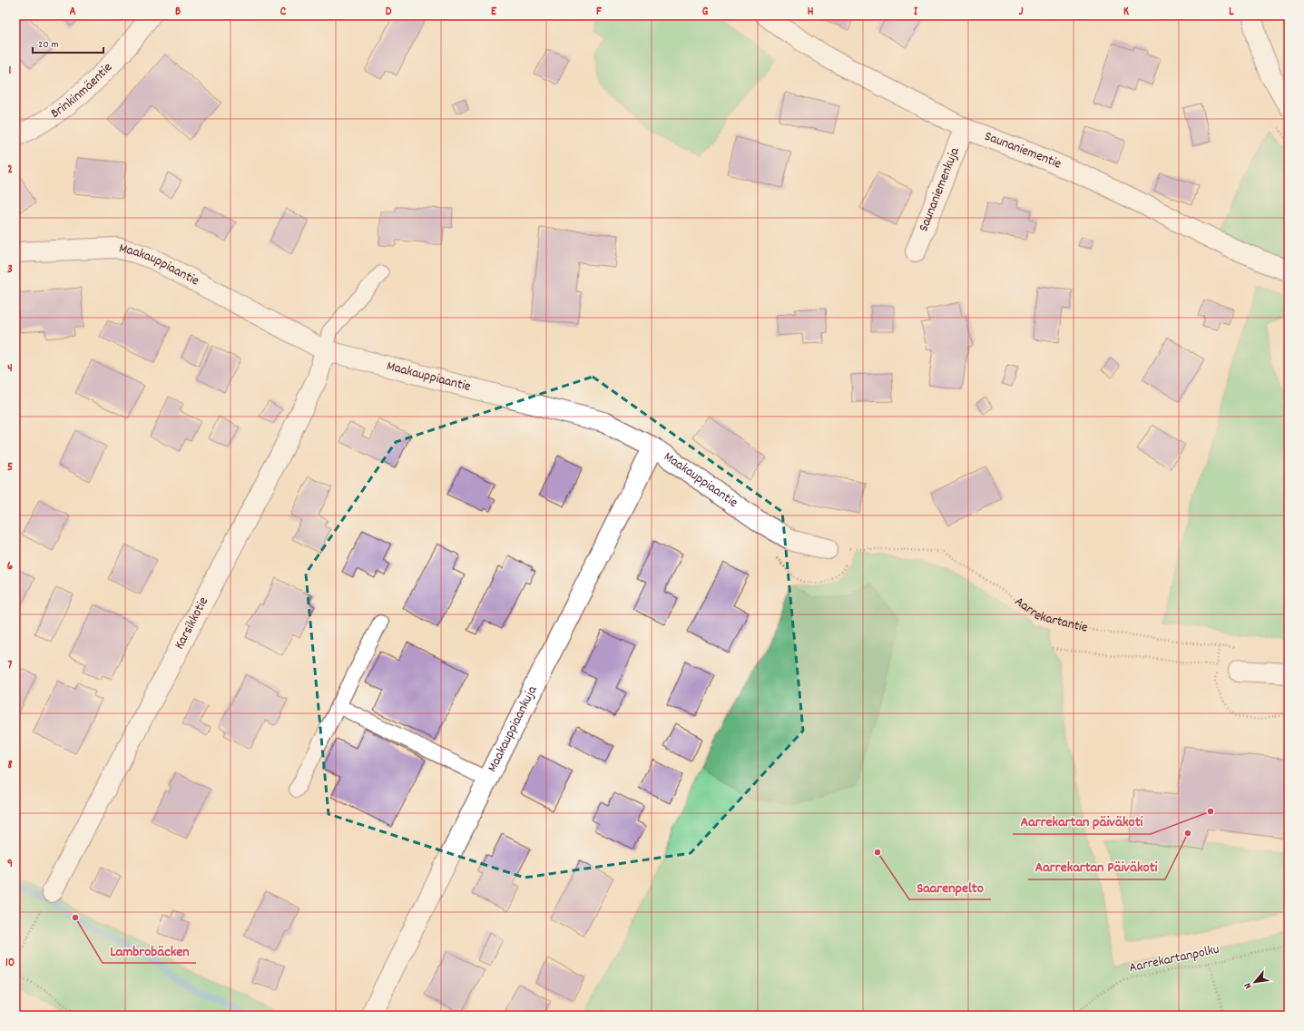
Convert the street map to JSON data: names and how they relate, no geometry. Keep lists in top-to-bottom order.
{
  "streets": {
    "street": [
      "Brinkinmäentie",
      "Saunaniementie",
      "Saunaniemenkuja",
      "Maakauppiaantie",
      "Karsikkotie",
      "Maakauppiaankuja"
    ],
    "path": ["Aarrekartantie", "Aarrekartanpolku"]
  },
  "crossings": [
    ["Saunaniementie", "Saunaniemenkuja"],
    ["Maakauppiaantie", "Aarrekartantie"],
    ["Maakauppiaantie", "Karsikkotie"],
    ["Maakauppiaantie", "Maakauppiaankuja"]
  ],
  "places": [
    "Aarrekartan päiväkoti",
    "Aarrekartan Päiväkoti",
    "Saarenpelto",
    "Lambrobäcken"
  ],
  "scale_bar": "20 m",
  "north": "bottom left",
  "grid": {
    "columns": [
      "A",
      "B",
      "C",
      "D",
      "E",
      "F",
      "G",
      "H",
      "I",
      "J",
      "K",
      "L"
    ],
    "rows": [
      "1",
      "2",
      "3",
      "4",
      "5",
      "6",
      "7",
      "8",
      "9",
      "10"
    ]
  }
}
